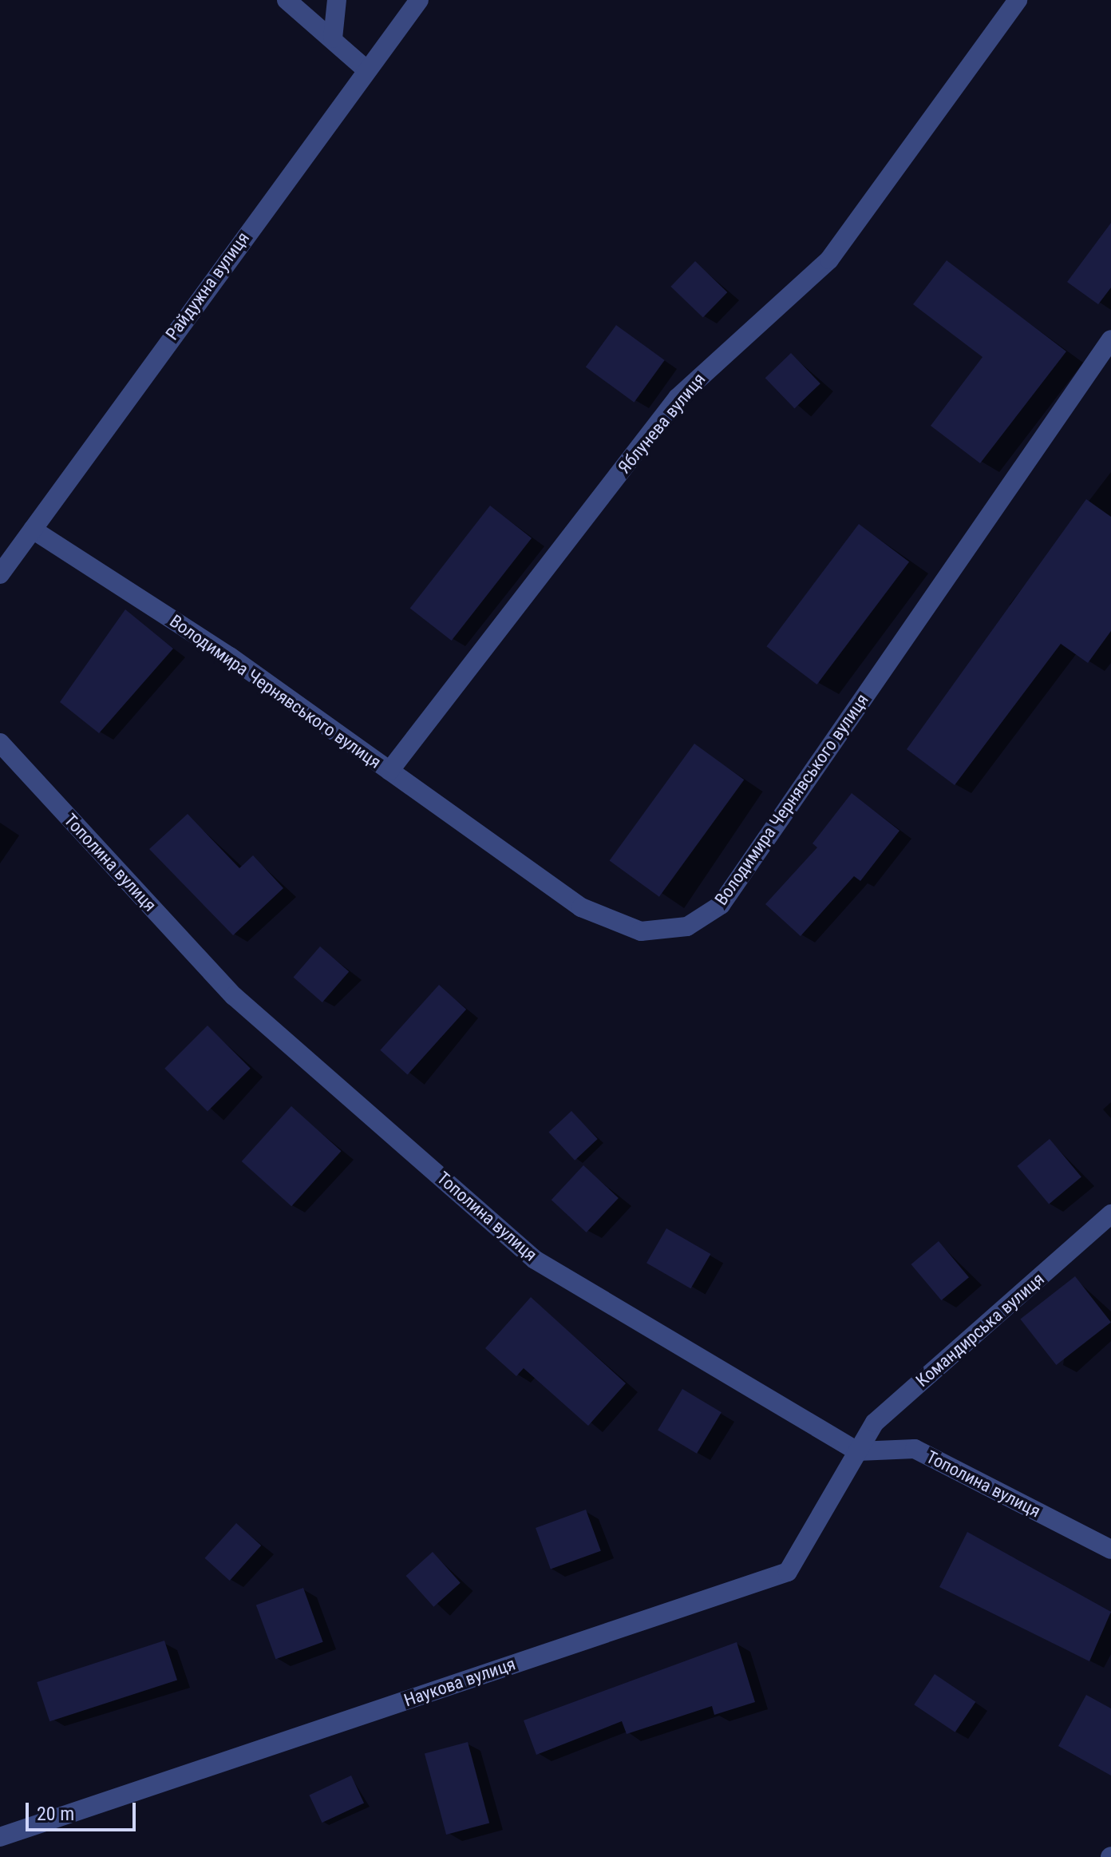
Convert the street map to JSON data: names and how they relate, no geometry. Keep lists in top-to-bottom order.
{
  "streets": {
    "street": [
      "Райдужна вулиця",
      "Яблунева вулиця",
      "Володимира Чернявського вулиця",
      "Тополина вулиця",
      "Командирська вулиця",
      "Наукова вулиця"
    ]
  },
  "crossings": [
    ["Райдужна вулиця", "Володимира Чернявського вулиця"],
    ["Яблунева вулиця", "Володимира Чернявського вулиця"],
    ["Тополина вулиця", "Командирська вулиця"],
    ["Тополина вулиця", "Наукова вулиця"],
    ["Командирська вулиця", "Наукова вулиця"]
  ],
  "scale_bar": "20 m"
}
